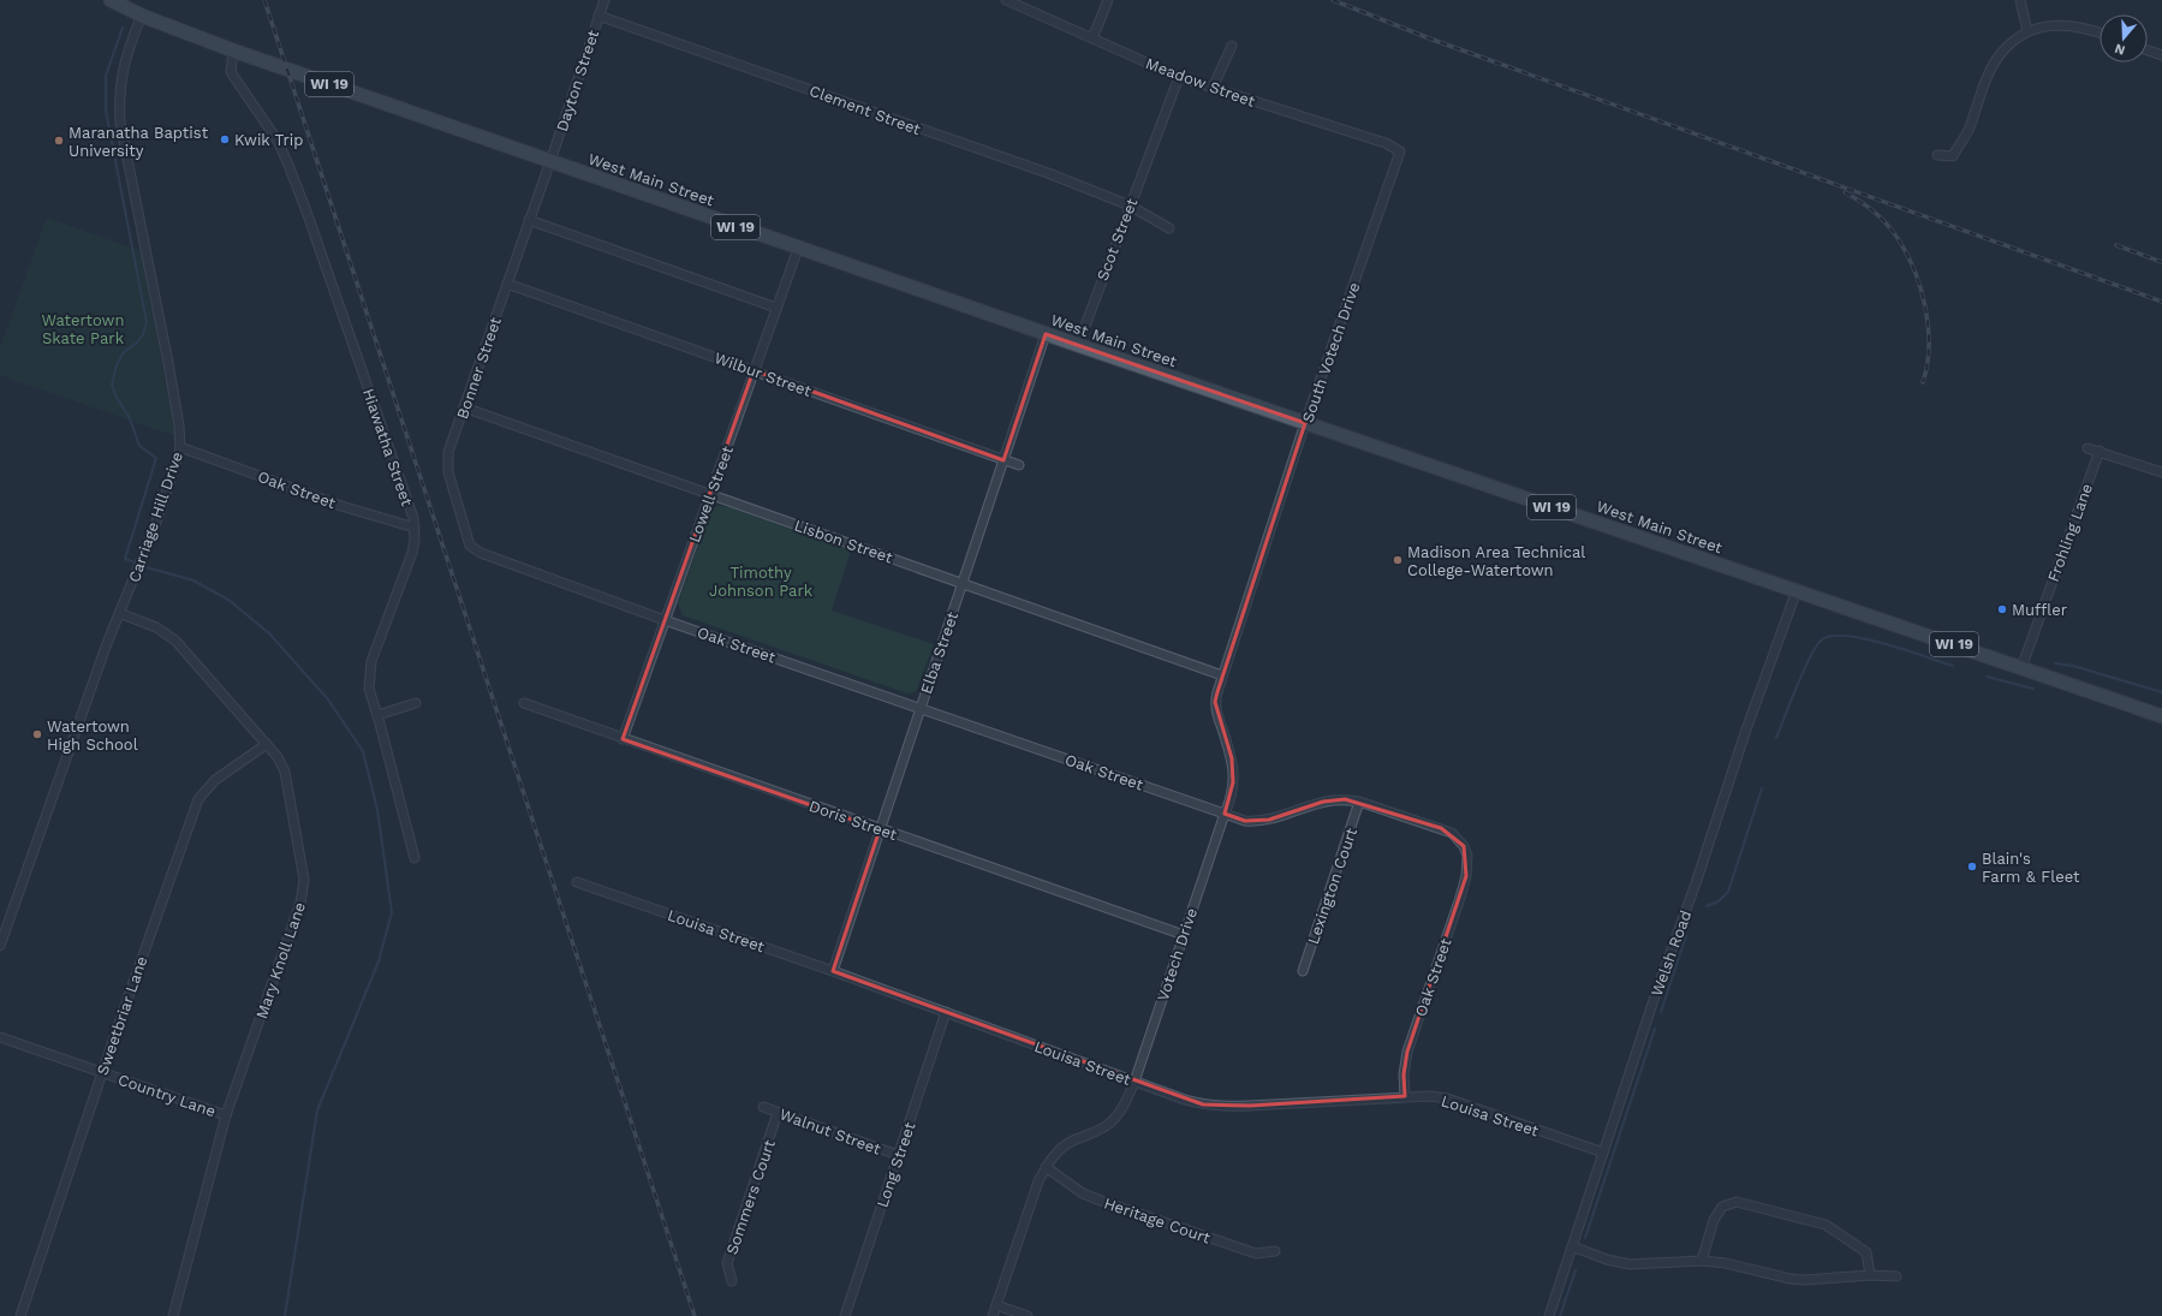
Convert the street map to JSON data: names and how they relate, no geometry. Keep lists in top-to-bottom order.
{
  "streets": {
    "main road": ["WI 19", "West Main Street"],
    "street": [
      "Dayton Street",
      "Meadow Street",
      "Clement Street",
      "Scot Street",
      "South Votech Drive",
      "Bonner Street",
      "Wilbur Street",
      "Hiawatha Street",
      "Oak Street",
      "Lowell Street",
      "Carriage Hill Drive",
      "Frohling Lane",
      "Lisbon Street",
      "Elba Street",
      "Doris Street",
      "Lexington Court",
      "Louisa Street",
      "Welsh Road",
      "Votech Drive",
      "Mary Knoll Lane",
      "Sweetbriar Lane",
      "Country Lane",
      "Walnut Street",
      "Long Street",
      "Sommers Court",
      "Heritage Court"
    ]
  },
  "crossings": [
    ["Dayton Street", "Clement Street"],
    ["Dayton Street", "West Main Street"],
    ["Dayton Street", "Bonner Street"],
    ["Meadow Street", "Scot Street"],
    ["Meadow Street", "South Votech Drive"],
    ["Clement Street", "Scot Street"],
    ["West Main Street", "Scot Street"],
    ["West Main Street", "South Votech Drive"],
    ["West Main Street", "Bonner Street"],
    ["West Main Street", "Hiawatha Street"],
    ["West Main Street", "Lowell Street"],
    ["West Main Street", "Carriage Hill Drive"],
    ["West Main Street", "Frohling Lane"],
    ["West Main Street", "Elba Street"],
    ["West Main Street", "Welsh Road"],
    ["South Votech Drive", "Votech Drive"],
    ["Bonner Street", "Wilbur Street"],
    ["Bonner Street", "Oak Street"],
    ["Bonner Street", "Lisbon Street"],
    ["Wilbur Street", "Lowell Street"],
    ["Wilbur Street", "Elba Street"],
    ["Hiawatha Street", "Oak Street"],
    ["Oak Street", "Lowell Street"],
    ["Oak Street", "Carriage Hill Drive"],
    ["Oak Street", "Elba Street"],
    ["Oak Street", "Lexington Court"],
    ["Oak Street", "Louisa Street"],
    ["Oak Street", "Votech Drive"],
    ["Lowell Street", "Lisbon Street"],
    ["Lowell Street", "Doris Street"],
    ["Carriage Hill Drive", "Mary Knoll Lane"],
    ["Lisbon Street", "Elba Street"],
    ["Lisbon Street", "Votech Drive"],
    ["Elba Street", "Doris Street"],
    ["Elba Street", "Louisa Street"],
    ["Doris Street", "Votech Drive"],
    ["Louisa Street", "Welsh Road"],
    ["Louisa Street", "Votech Drive"],
    ["Louisa Street", "Long Street"],
    ["Votech Drive", "Heritage Court"],
    ["Mary Knoll Lane", "Sweetbriar Lane"],
    ["Mary Knoll Lane", "Country Lane"],
    ["Sweetbriar Lane", "Country Lane"],
    ["Walnut Street", "Long Street"],
    ["Walnut Street", "Sommers Court"]
  ],
  "parks": ["Watertown Skate Park", "Timothy Johnson Park"],
  "places": [
    "Kwik Trip",
    "Maranatha Baptist University",
    "Madison Area Technical College-Watertown",
    "Muffler",
    "Watertown High School",
    "Blain's Farm & Fleet"
  ],
  "north": "bottom"
}
